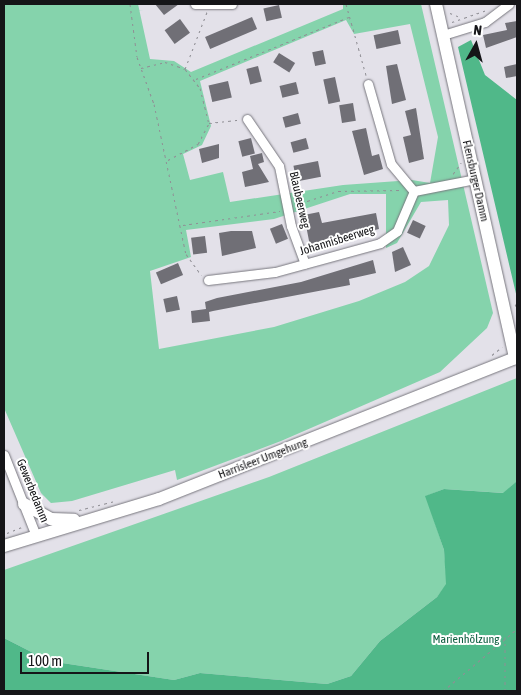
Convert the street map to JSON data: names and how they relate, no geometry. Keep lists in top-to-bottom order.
{
  "streets": {
    "main road": ["Flensburger Damm", "Harrisleer Umgehung"],
    "street": ["Blaubeerweg", "Johannisbeerweg", "Gewerbedamm"]
  },
  "crossings": [
    ["Flensburger Damm", "Harrisleer Umgehung"],
    ["Blaubeerweg", "Johannisbeerweg"],
    ["Harrisleer Umgehung", "Gewerbedamm"]
  ],
  "parks": ["Marienhölzung"],
  "scale_bar": "100 m",
  "north": "top"
}
